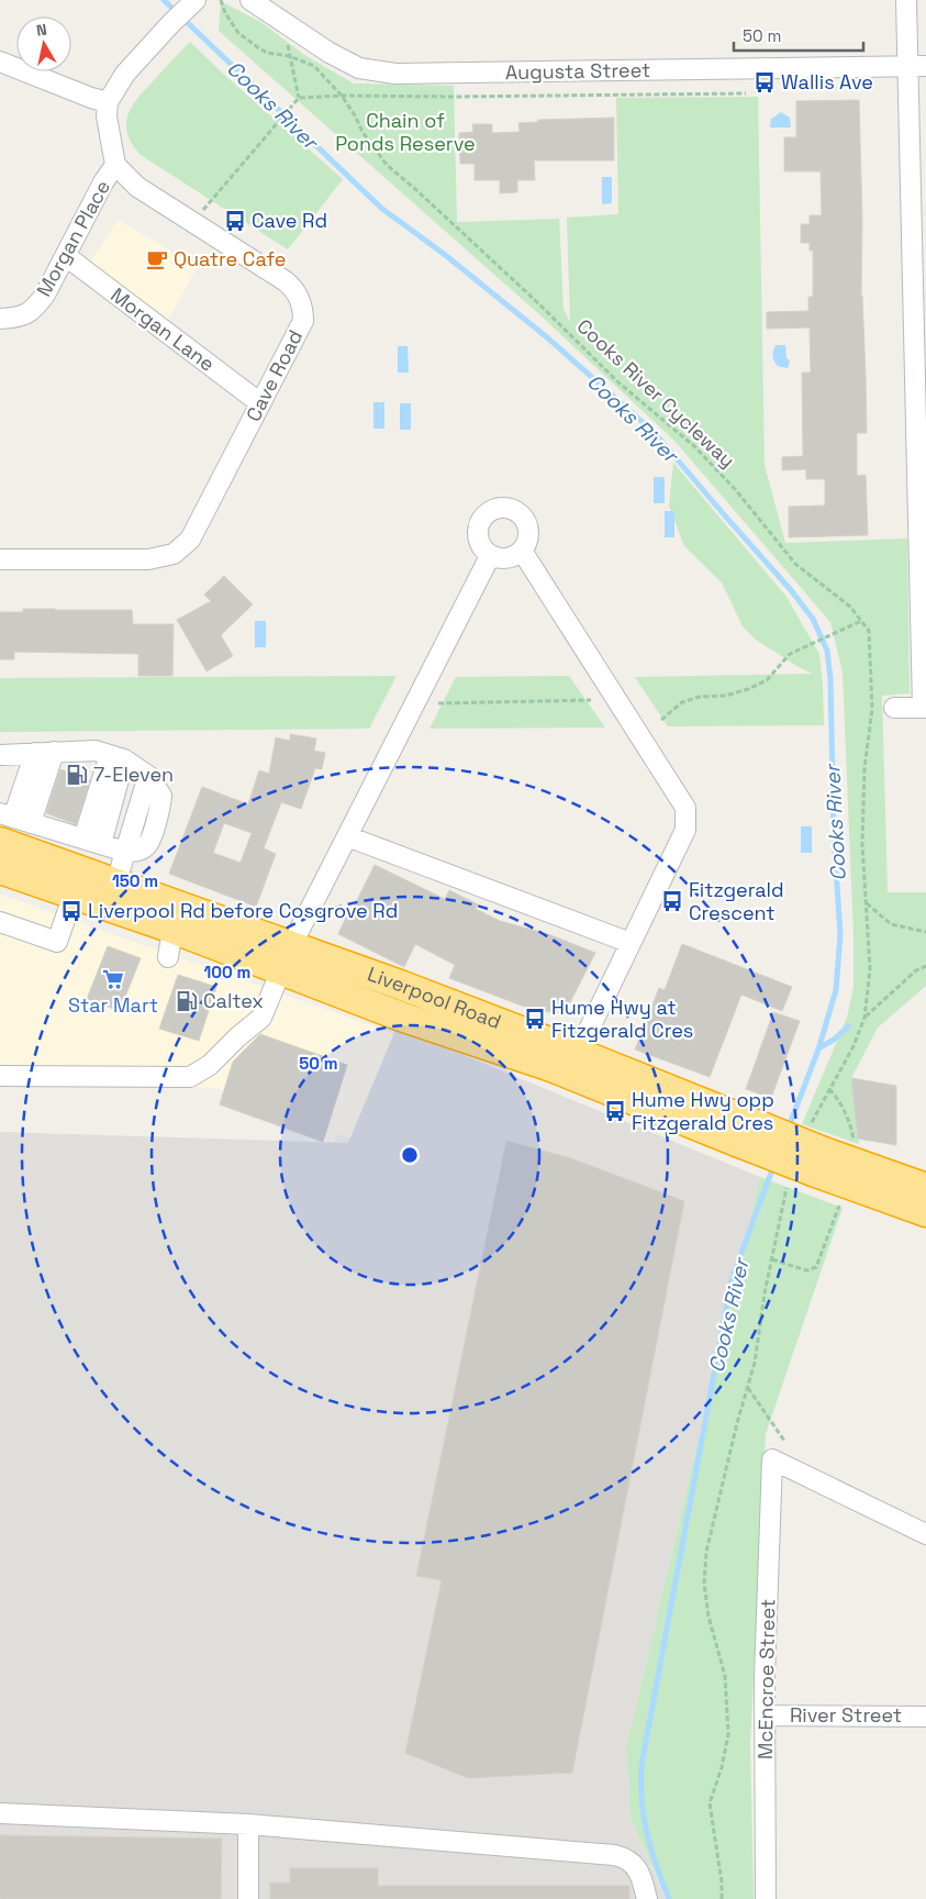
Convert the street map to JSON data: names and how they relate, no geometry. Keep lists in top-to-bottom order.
{
  "streets": {
    "highway": ["Liverpool Road"],
    "street": [
      "Augusta Street",
      "Morgan Place",
      "Morgan Lane",
      "Cave Road",
      "McEncroe Street",
      "River Street"
    ],
    "path": ["Cooks River Cycleway"]
  },
  "crossings": [
    ["Morgan Place", "Morgan Lane"],
    ["Morgan Place", "Cave Road"],
    ["Morgan Lane", "Cave Road"],
    ["McEncroe Street", "River Street"]
  ],
  "water": ["Cooks River"],
  "parks": ["Chain of Ponds Reserve"],
  "places": {
    "bus stop": [
      "Wallis Ave",
      "Cave Rd",
      "Fitzgerald Crescent",
      "Liverpool Rd before Cosgrove Rd",
      "Hume Hwy at Fitzgerald Cres",
      "Hume Hwy opp Fitzgerald Cres"
    ],
    "cafe": ["Quatre Cafe"],
    "fuel station": ["7-Eleven", "Caltex"],
    "supermarket": ["Star Mart"]
  },
  "scale_bar": "50 m",
  "north": "top",
  "rings": ["150 m", "100 m", "50 m"]
}
